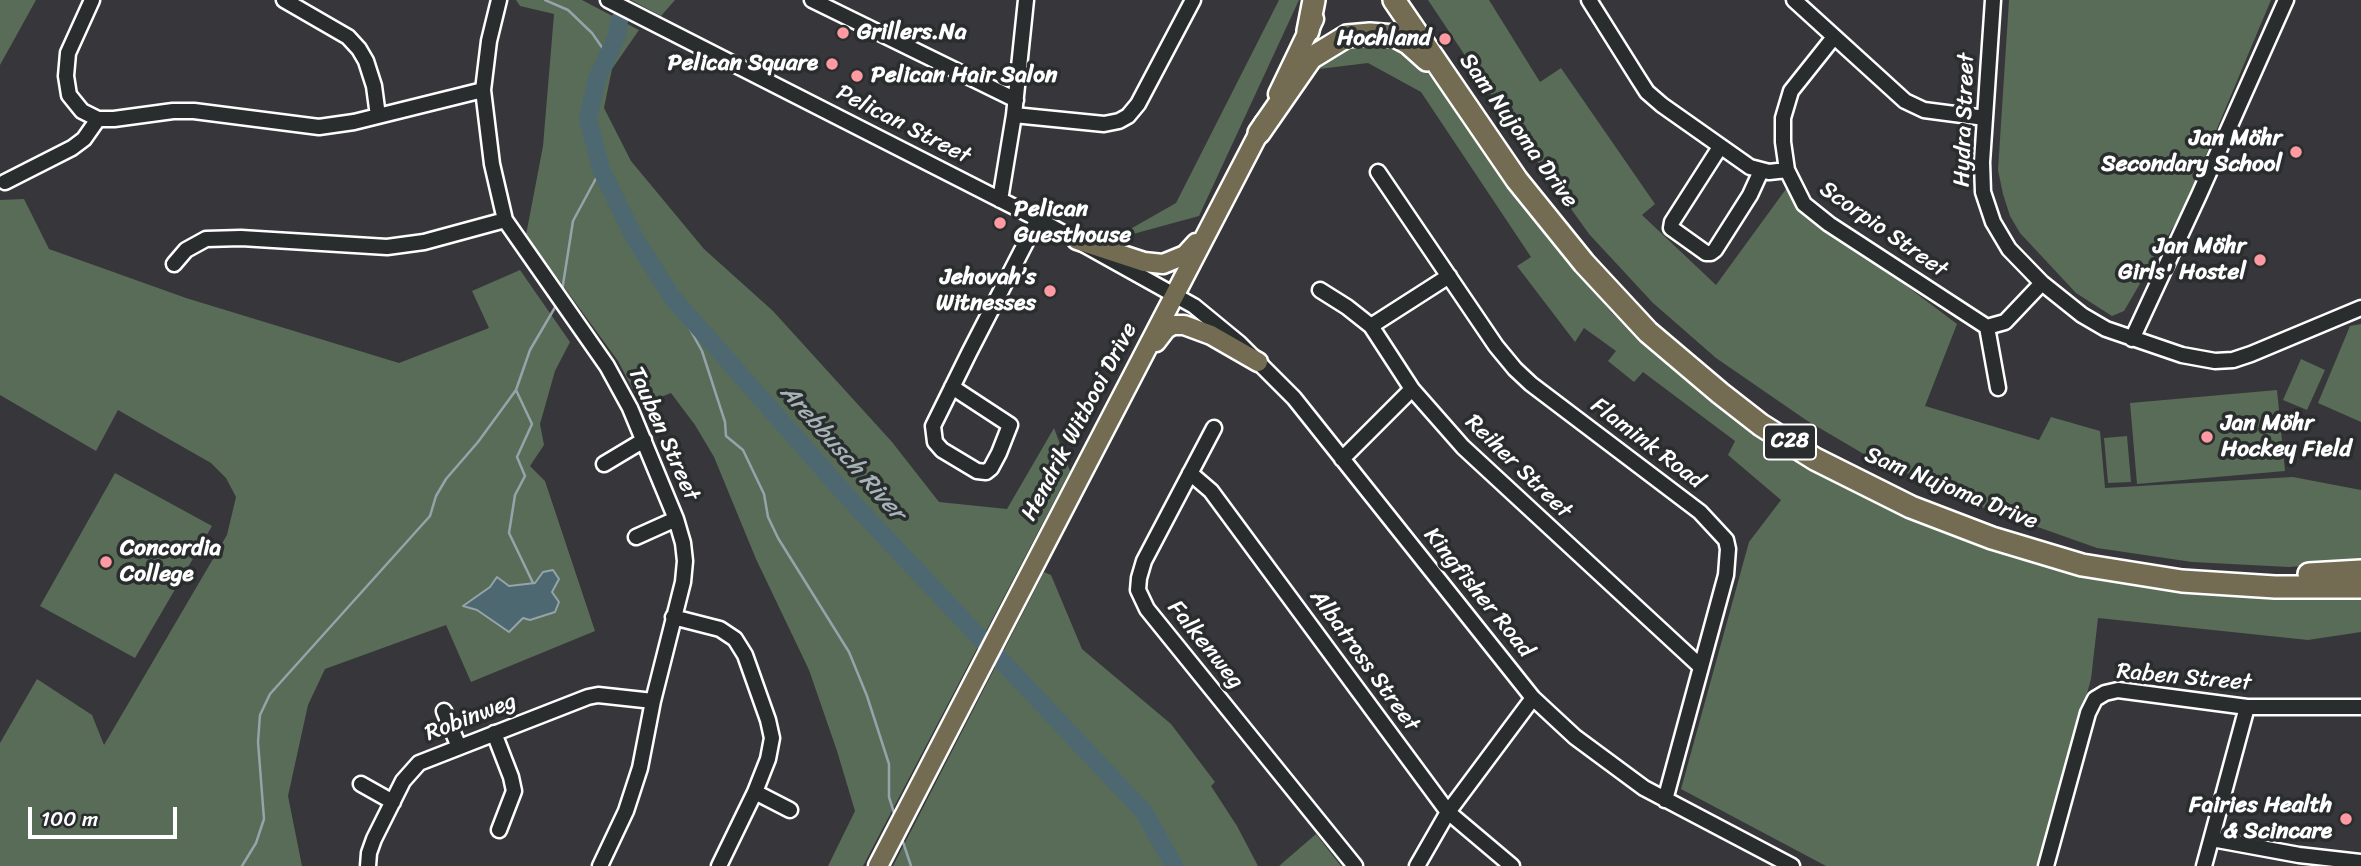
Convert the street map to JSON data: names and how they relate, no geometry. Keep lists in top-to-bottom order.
{
  "streets": {
    "highway": ["Sam Nujoma Drive", "C28"],
    "main road": ["Hendrik Witbooi Drive"],
    "street": [
      "Hydra Street",
      "Pelican Street",
      "Scorpio Street",
      "Tauben Street",
      "Flamink Road",
      "Reiher Street",
      "Kingfisher Road",
      "Falkenweg",
      "Albatross Street",
      "Raben Street",
      "Robinweg"
    ]
  },
  "crossings": [
    ["Pelican Street", "Hendrik Witbooi Drive"],
    ["Pelican Street", "Kingfisher Road"],
    ["Hendrik Witbooi Drive", "Kingfisher Road"],
    ["Tauben Street", "Robinweg"],
    ["Flamink Road", "Reiher Street"],
    ["Flamink Road", "Kingfisher Road"],
    ["Falkenweg", "Albatross Street"]
  ],
  "water": ["Arebbusch River"],
  "places": [
    "Grillers.Na",
    "Hochland",
    "Pelican Square",
    "Pelican Hair Salon",
    "Jan Möhr Secondary School",
    "Pelican Guesthouse",
    "Jan Möhr Girls' Hostel",
    "Jehovah’s Witnesses",
    "Jan Möhr Hockey Field",
    "Concordia College",
    "Fairies Health & Scincare"
  ],
  "scale_bar": "100 m"
}
